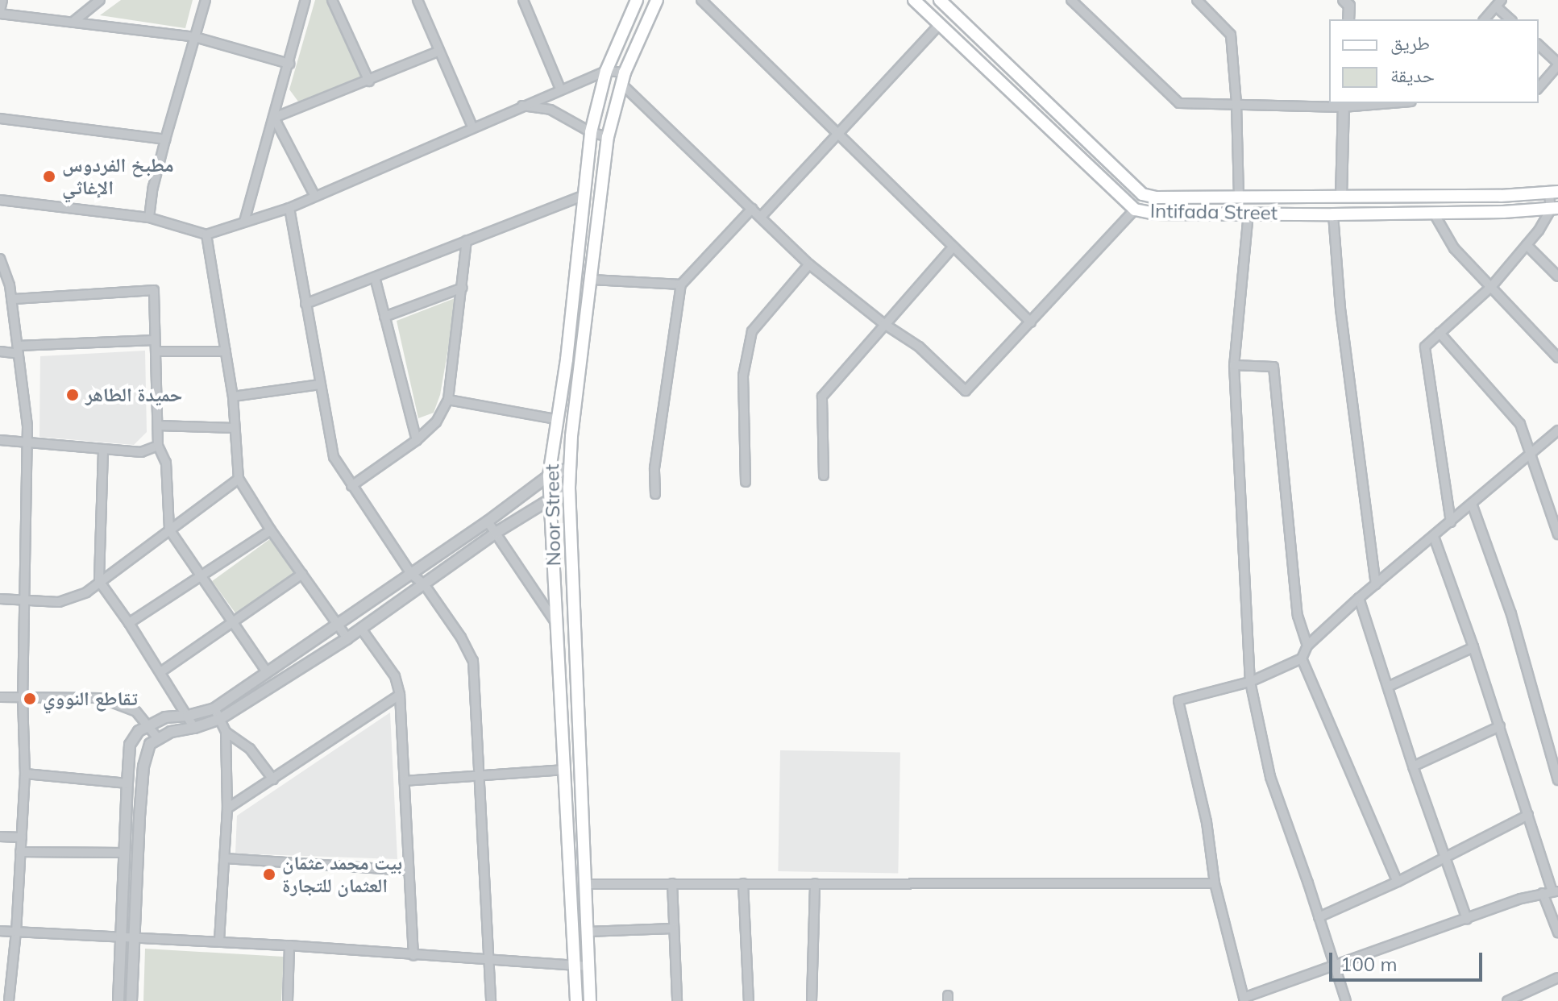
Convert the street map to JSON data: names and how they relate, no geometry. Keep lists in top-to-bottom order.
{
  "streets": {
    "main road": ["Intifada Street", "Noor Street"]
  },
  "places": [
    "مطبخ الفردوس الإغاثي",
    "حميدة الطاهر",
    "تقاطع النووي",
    "بيت محمد عثمان العثمان للتجارة"
  ],
  "legend": ["طريق", "حديقة"],
  "scale_bar": "100 m"
}
